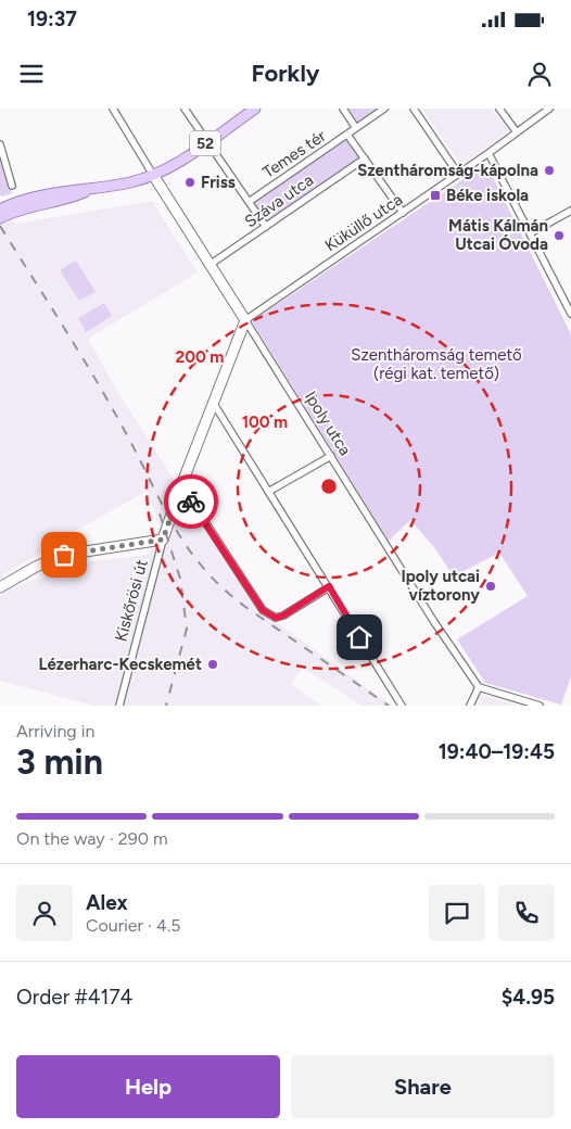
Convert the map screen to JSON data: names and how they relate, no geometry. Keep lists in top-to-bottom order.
{
  "streets": {
    "main road": ["52"],
    "street": [
      "Temes tér",
      "Száva utca",
      "Küküllő utca",
      "Ipoly utca",
      "Kiskőrösi út"
    ]
  },
  "crossings": [
    ["52", "Ipoly utca"],
    ["Száva utca", "Ipoly utca"],
    ["Küküllő utca", "Ipoly utca"],
    ["Küküllő utca", "Kiskőrösi út"],
    ["Ipoly utca", "Kiskőrösi út"]
  ],
  "parks": ["Szentháromság temető (régi kat. temető)"],
  "places": {
    "other": [
      "Szentháromság-kápolna",
      "Friss",
      "Mátis Kálmán Utcai Óvoda",
      "Ipoly utcai víztorony",
      "Lézerharc-Kecskemét"
    ],
    "transit": ["Béke iskola"]
  },
  "page": {
    "status": "19:37",
    "header": "Forkly",
    "heading": ["3 min", "Arriving in", "19:40–19:45"],
    "panel": [
      "Alex",
      "Courier · 4.5",
      "Order #4174",
      "$4.95"
    ],
    "bar": "On the way · 290 m",
    "buttons": ["Help", "Share"]
  },
  "rings": ["200 m", "100 m"]
}
